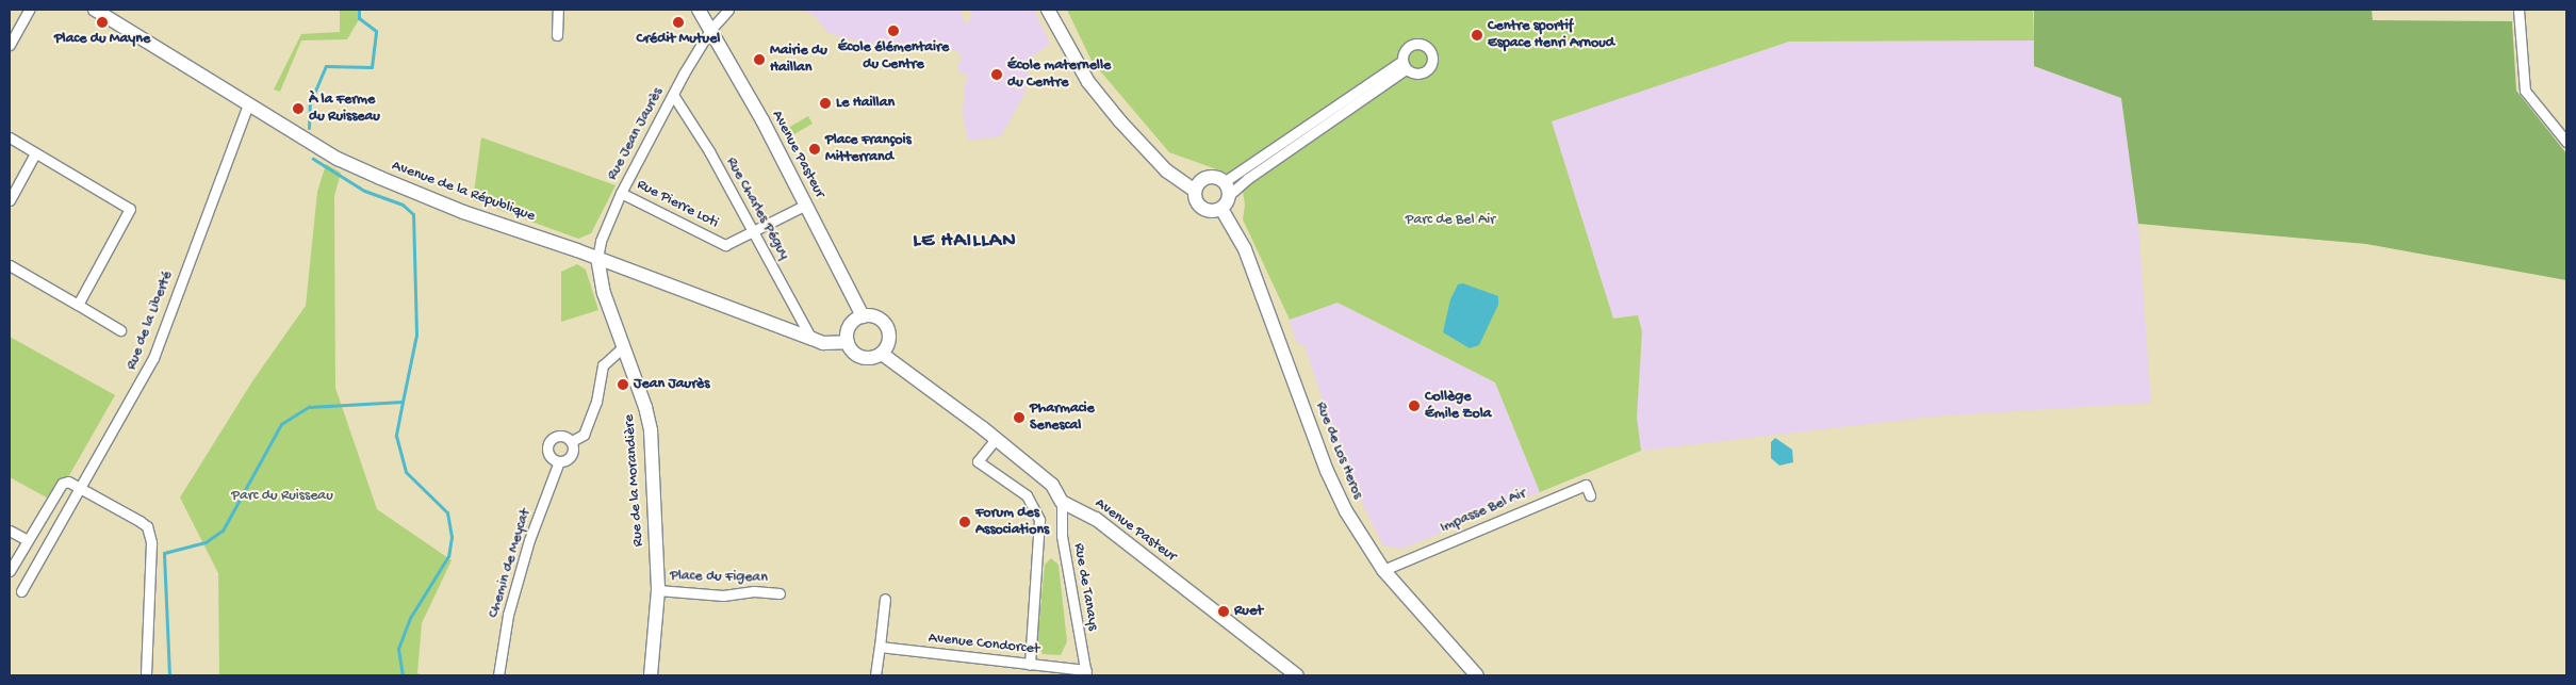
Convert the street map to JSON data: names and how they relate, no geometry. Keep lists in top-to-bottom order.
{
  "streets": {
    "street": [
      "Rue Jean Jaurès",
      "Avenue Pasteur",
      "Avenue de la République",
      "Rue Pierre Loti",
      "Rue Charles Péguy",
      "Rue de la Liberté",
      "Rue de Los Heros",
      "Rue de la Morandière",
      "Impasse Bel Air",
      "Chemin de Meycat",
      "Place du Figean",
      "Rue de Tanays",
      "Avenue Condorcet"
    ]
  },
  "crossings": [
    ["Rue Jean Jaurès", "Avenue Pasteur"],
    ["Rue Jean Jaurès", "Avenue de la République"],
    ["Rue Jean Jaurès", "Rue Pierre Loti"],
    ["Rue Jean Jaurès", "Rue Charles Péguy"],
    ["Rue Jean Jaurès", "Rue de la Morandière"],
    ["Avenue Pasteur", "Avenue de la République"],
    ["Avenue Pasteur", "Rue Pierre Loti"],
    ["Avenue Pasteur", "Rue de Tanays"],
    ["Avenue de la République", "Rue Charles Péguy"],
    ["Avenue de la République", "Rue de la Liberté"],
    ["Avenue de la République", "Rue de la Morandière"],
    ["Rue Pierre Loti", "Rue Charles Péguy"],
    ["Rue de Los Heros", "Impasse Bel Air"],
    ["Rue de la Morandière", "Place du Figean"],
    ["Rue de Tanays", "Avenue Condorcet"]
  ],
  "districts": ["LE HAILLAN"],
  "parks": ["Parc de Bel Air", "Parc du Ruisseau"],
  "places": [
    "Place du Mayne",
    "Crédit Mutuel",
    "École élémentaire du Centre",
    "Centre sportif Espace Henri Arnoud",
    "Mairie du Haillan",
    "École maternelle du Centre",
    "Le Haillan",
    "À la Ferme du Ruisseau",
    "Place François Mitterrand",
    "Jean Jaurès",
    "Collège Émile Zola",
    "Pharmacie Senescal",
    "Forum des Associations",
    "Ruet"
  ]
}
